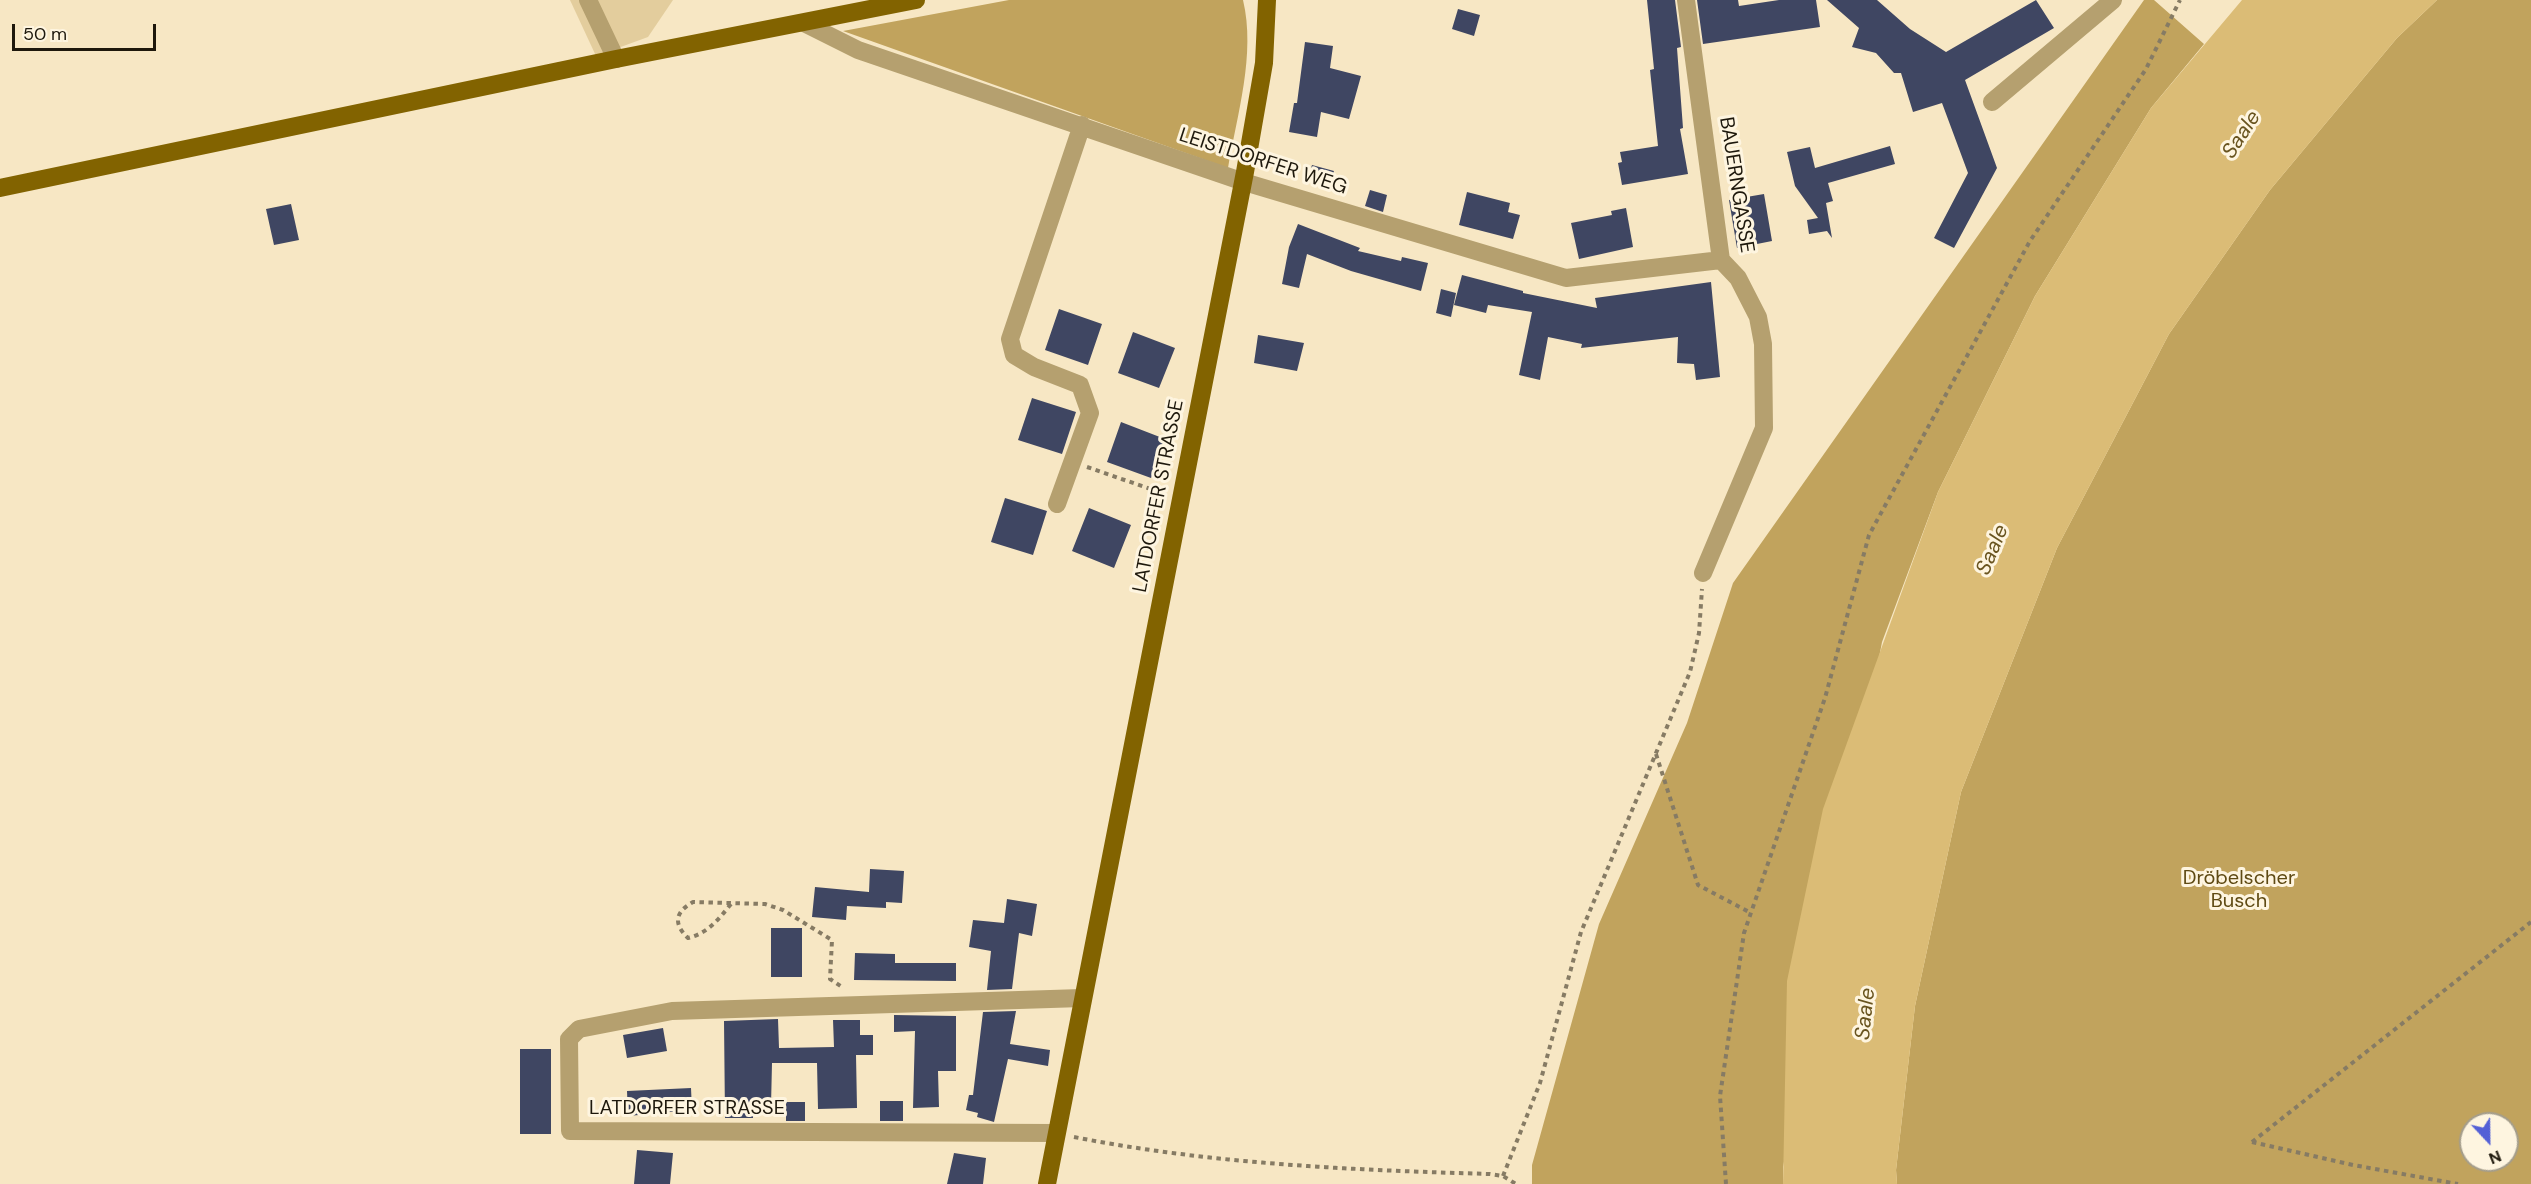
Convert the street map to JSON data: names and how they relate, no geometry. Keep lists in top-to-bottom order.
{
  "streets": {
    "main road": ["LATDORFER STRASSE"],
    "street": ["LEISTDORFER WEG", "BAUERNGASSE"]
  },
  "crossings": [
    ["LEISTDORFER WEG", "BAUERNGASSE"],
    ["LEISTDORFER WEG", "LATDORFER STRASSE"]
  ],
  "water": ["Saale"],
  "parks": ["Dröbelscher Busch"],
  "scale_bar": "50 m",
  "north": "bottom"
}
